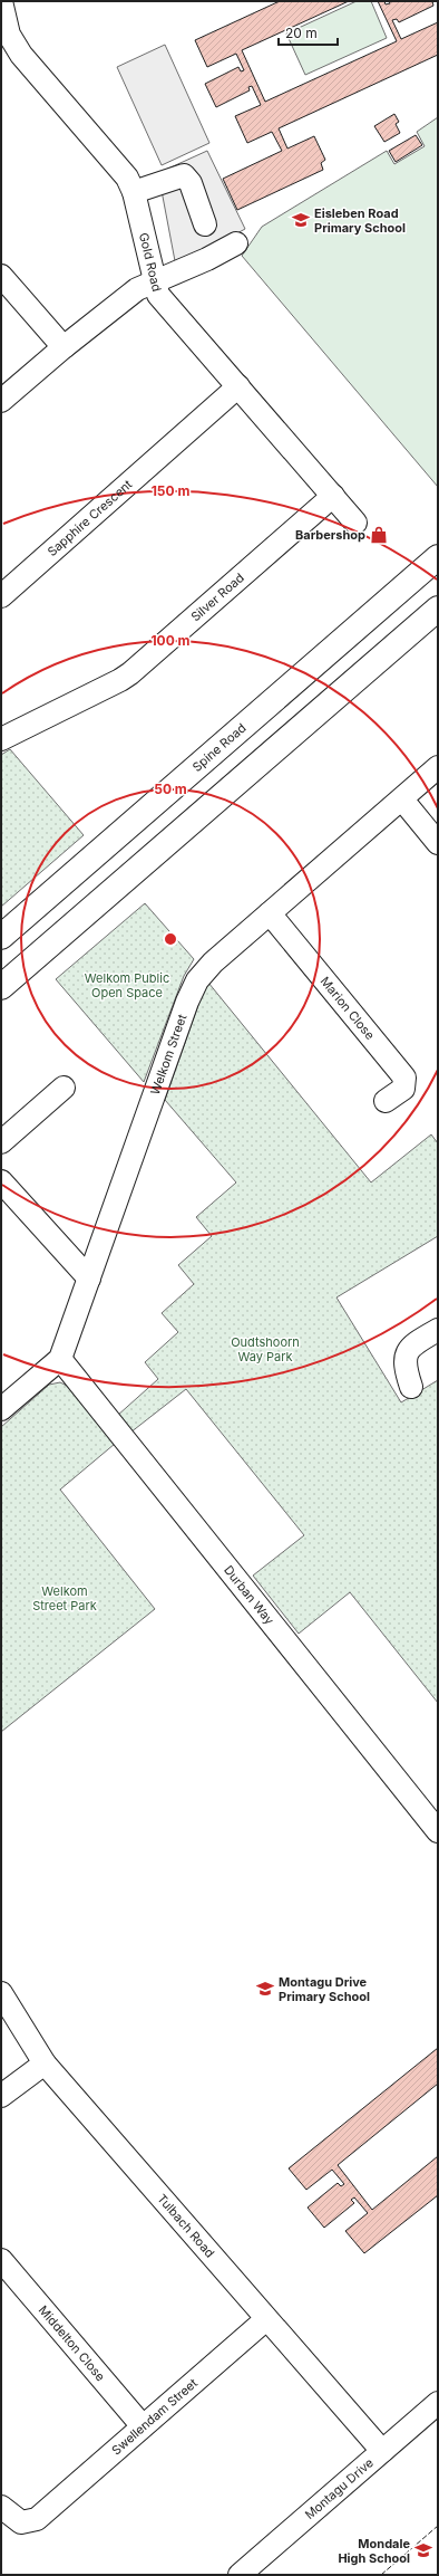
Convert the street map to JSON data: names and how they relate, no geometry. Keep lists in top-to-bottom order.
{
  "streets": {
    "main road": ["Spine Road"],
    "street": [
      "Gold Road",
      "Sapphire Crescent",
      "Silver Road",
      "Marion Close",
      "Welkom Street",
      "Durban Way",
      "Tulbach Road",
      "Middelton Close",
      "Swellendam Street",
      "Montagu Drive"
    ]
  },
  "crossings": [
    ["Gold Road", "Sapphire Crescent"],
    ["Gold Road", "Silver Road"],
    ["Marion Close", "Welkom Street"],
    ["Welkom Street", "Durban Way"],
    ["Tulbach Road", "Swellendam Street"],
    ["Tulbach Road", "Montagu Drive"],
    ["Middelton Close", "Swellendam Street"]
  ],
  "parks": ["Welkom Public Open Space", "Oudtshoorn Way Park", "Welkom Street Park"],
  "places": {
    "school or university": ["Eisleben Road Primary School", "Montagu Drive Primary School", "Mondale High School"],
    "shop": ["Barbershop"]
  },
  "scale_bar": "20 m",
  "rings": ["150 m", "100 m", "50 m"]
}
